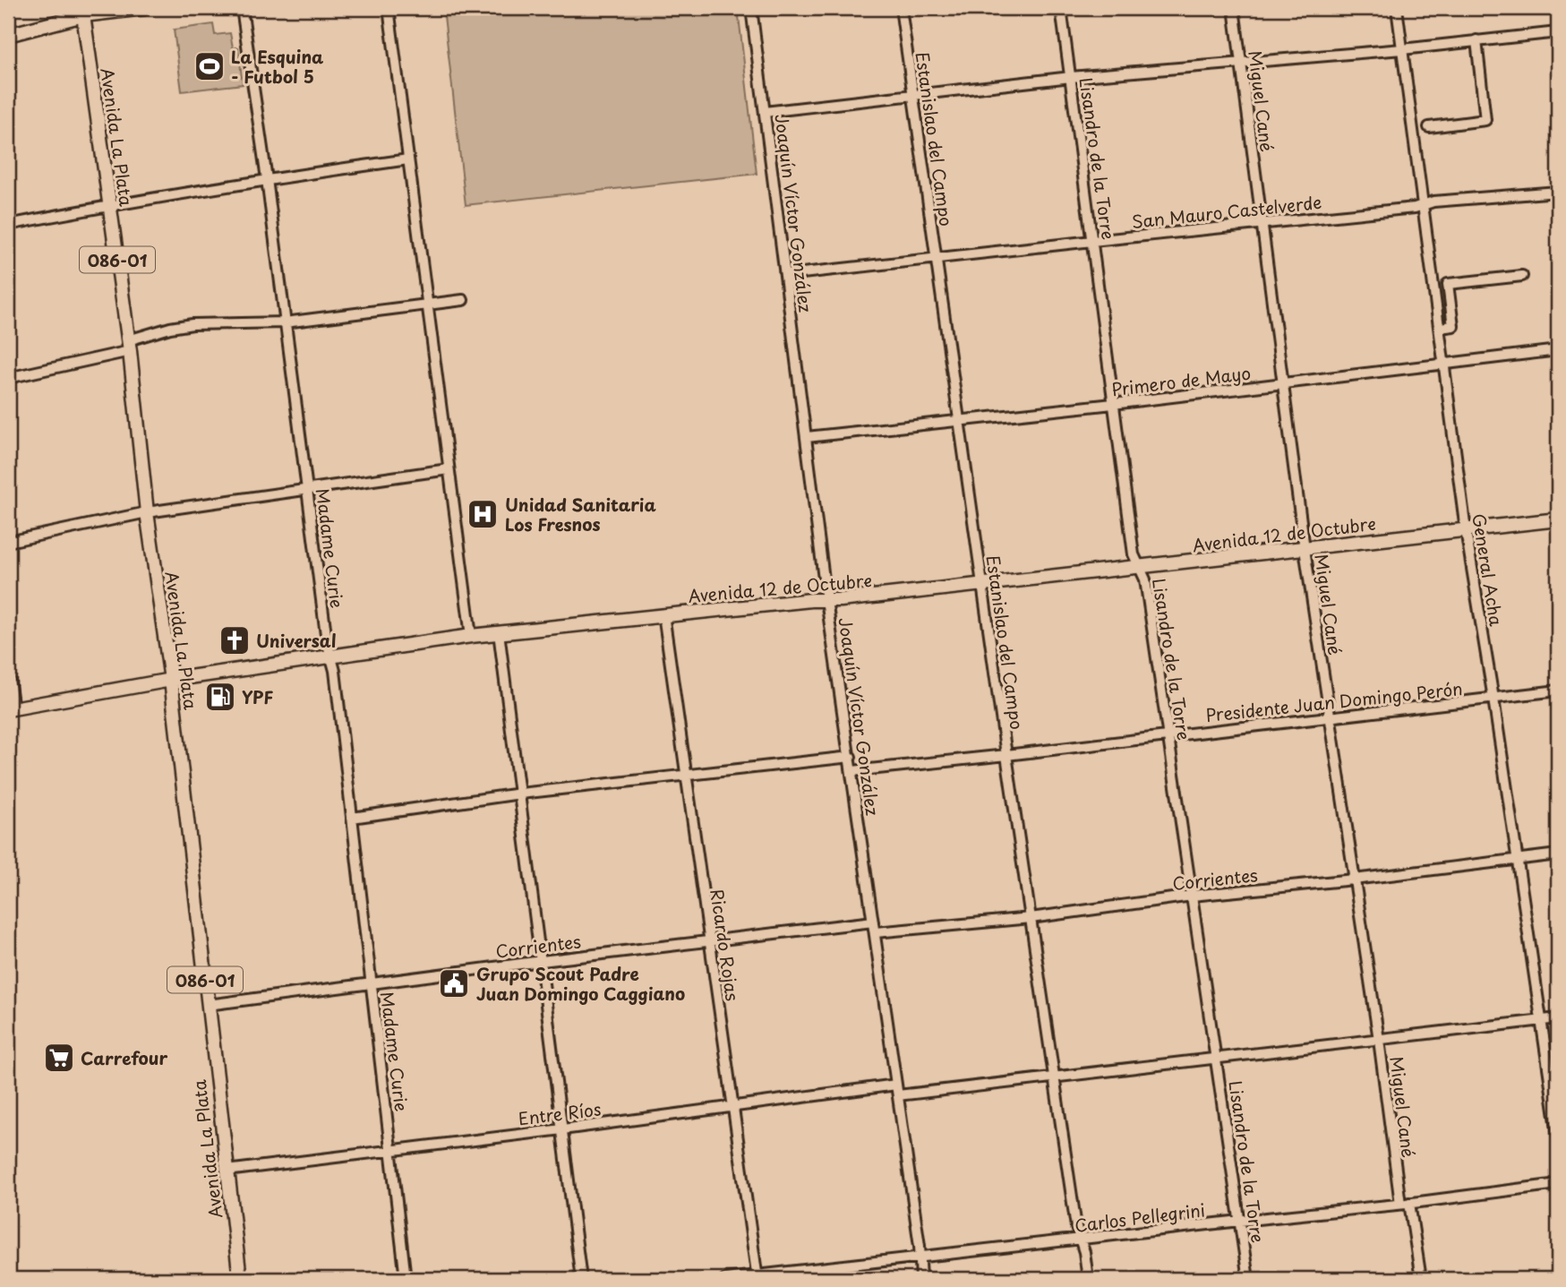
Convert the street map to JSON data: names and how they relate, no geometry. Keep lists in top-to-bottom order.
{
  "streets": {
    "main road": ["Avenida La Plata", "086-01", "Avenida 12 de Octubre"],
    "street": [
      "Miguel Cané",
      "Estanislao del Campo",
      "Lisandro de la Torre",
      "San Mauro Castelverde",
      "Joaquín Víctor González",
      "Primero de Mayo",
      "Madame Curie",
      "General Acha",
      "Presidente Juan Domingo Perón",
      "Corrientes",
      "Ricardo Rojas",
      "Entre Ríos",
      "Carlos Pellegrini"
    ]
  },
  "crossings": [
    ["Miguel Cané", "San Mauro Castelverde"],
    ["Miguel Cané", "Primero de Mayo"],
    ["Miguel Cané", "Avenida 12 de Octubre"],
    ["Miguel Cané", "Presidente Juan Domingo Perón"],
    ["Miguel Cané", "Corrientes"],
    ["Miguel Cané", "Carlos Pellegrini"],
    ["Avenida La Plata", "Avenida 12 de Octubre"],
    ["Avenida La Plata", "Corrientes"],
    ["Avenida La Plata", "Entre Ríos"],
    ["Estanislao del Campo", "San Mauro Castelverde"],
    ["Estanislao del Campo", "Primero de Mayo"],
    ["Estanislao del Campo", "Avenida 12 de Octubre"],
    ["Estanislao del Campo", "Presidente Juan Domingo Perón"],
    ["Estanislao del Campo", "Corrientes"],
    ["Estanislao del Campo", "Carlos Pellegrini"],
    ["Lisandro de la Torre", "San Mauro Castelverde"],
    ["Lisandro de la Torre", "Primero de Mayo"],
    ["Lisandro de la Torre", "Avenida 12 de Octubre"],
    ["Lisandro de la Torre", "Presidente Juan Domingo Perón"],
    ["Lisandro de la Torre", "Corrientes"],
    ["Lisandro de la Torre", "Carlos Pellegrini"],
    ["San Mauro Castelverde", "Joaquín Víctor González"],
    ["San Mauro Castelverde", "General Acha"],
    ["Joaquín Víctor González", "Primero de Mayo"],
    ["Joaquín Víctor González", "Avenida 12 de Octubre"],
    ["Joaquín Víctor González", "Presidente Juan Domingo Perón"],
    ["Joaquín Víctor González", "Corrientes"],
    ["Joaquín Víctor González", "Entre Ríos"],
    ["Joaquín Víctor González", "Carlos Pellegrini"],
    ["Primero de Mayo", "General Acha"],
    ["Avenida 12 de Octubre", "Madame Curie"],
    ["Avenida 12 de Octubre", "General Acha"],
    ["Avenida 12 de Octubre", "Ricardo Rojas"],
    ["Madame Curie", "Corrientes"],
    ["Madame Curie", "Entre Ríos"],
    ["General Acha", "Presidente Juan Domingo Perón"],
    ["General Acha", "Corrientes"],
    ["Corrientes", "Ricardo Rojas"],
    ["Ricardo Rojas", "Entre Ríos"],
    ["Ricardo Rojas", "Carlos Pellegrini"]
  ],
  "places": {
    "sports": ["La Esquina - Futbol 5"],
    "hospital": ["Unidad Sanitaria Los Fresnos"],
    "church": ["Universal"],
    "fuel station": ["YPF"],
    "public building": ["Grupo Scout Padre Juan Domingo Caggiano"],
    "supermarket": ["Carrefour"]
  }
}
